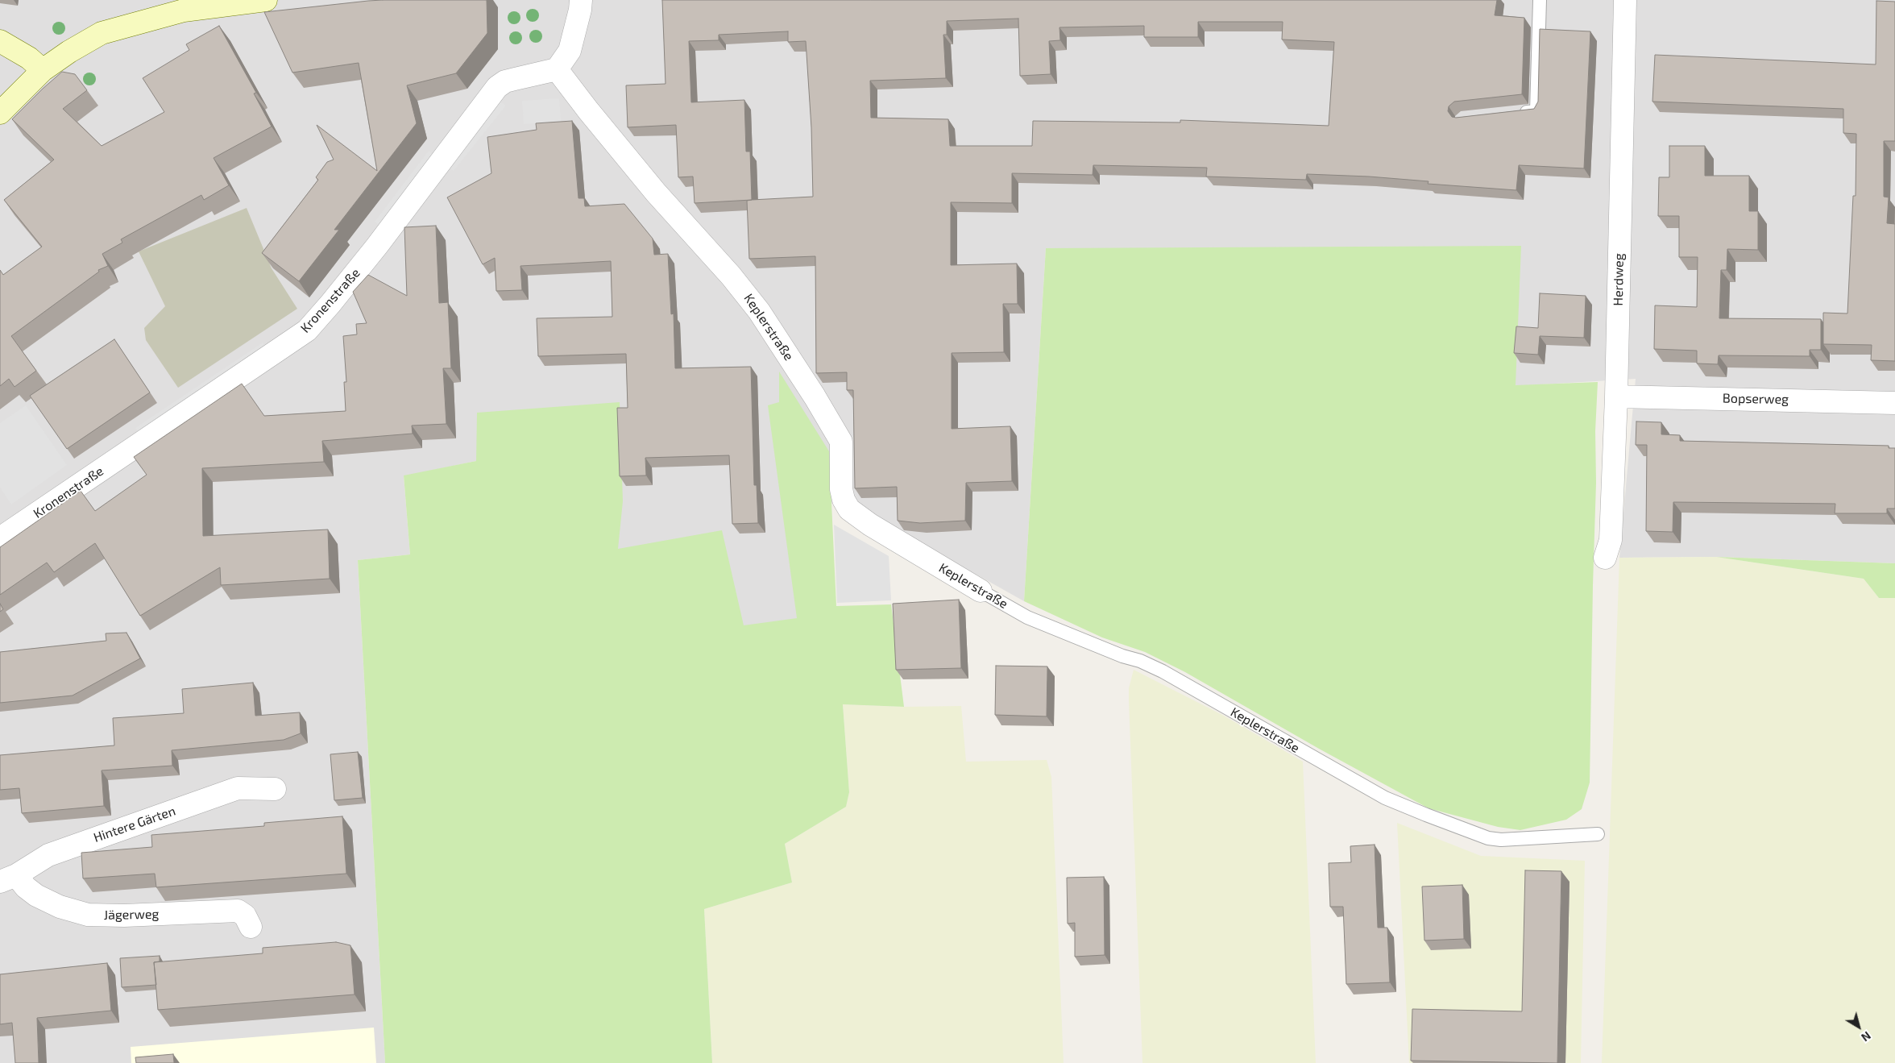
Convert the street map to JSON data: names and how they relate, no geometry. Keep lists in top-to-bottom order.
{
  "streets": {
    "street": [
      "Herdweg",
      "Kronenstraße",
      "Keplerstraße",
      "Bopserweg",
      "Hintere Gärten",
      "Jägerweg"
    ]
  },
  "crossings": [
    ["Herdweg", "Bopserweg"],
    ["Kronenstraße", "Keplerstraße"],
    ["Hintere Gärten", "Jägerweg"]
  ],
  "north": "bottom right"
}
